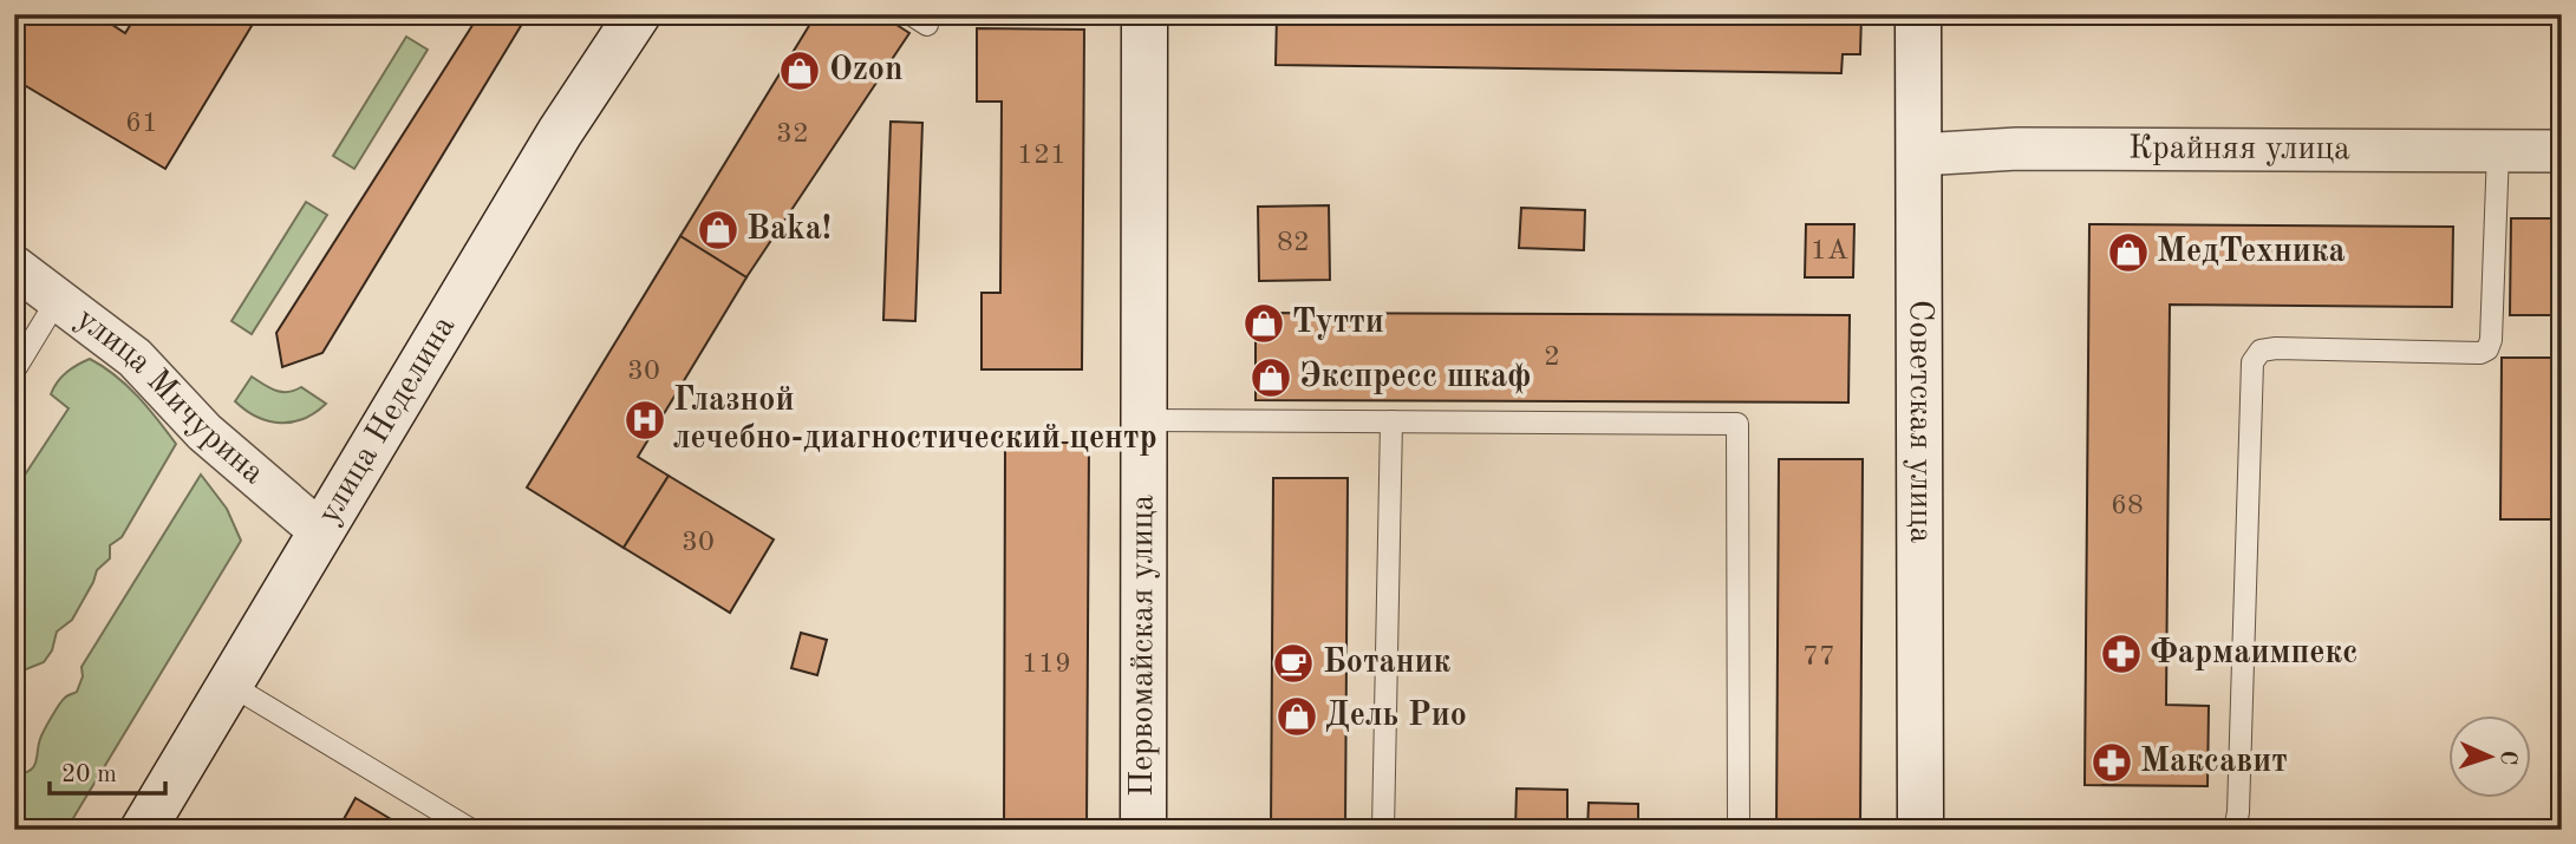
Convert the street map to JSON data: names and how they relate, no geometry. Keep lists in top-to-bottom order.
{
  "streets": {
    "main road": ["улица Неделина", "Советская улица", "Первомайская улица"],
    "street": ["Крайняя улица", "улица Мичурина"]
  },
  "crossings": [
    ["Крайняя улица", "Советская улица"],
    ["улица Мичурина", "улица Неделина"]
  ],
  "places": {
    "shop": [
      "Ozon",
      "Baka!",
      "МедТехника",
      "Тутти",
      "Экспресс шкаф",
      "Дель Рио"
    ],
    "hospital": ["Глазной лечебно-диагностический центр"],
    "pharmacy": ["Фармаимпекс", "Максавит"],
    "cafe": ["Ботаник"]
  },
  "house_numbers": [
    "61",
    "32",
    "121",
    "82",
    "1А",
    "2",
    "30",
    "68",
    "30",
    "77",
    "119"
  ],
  "scale_bar": "20 m",
  "north": "right"
}
